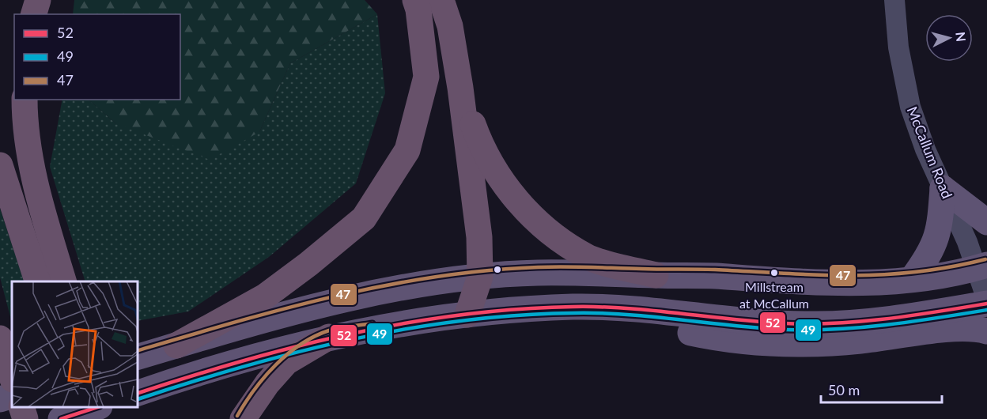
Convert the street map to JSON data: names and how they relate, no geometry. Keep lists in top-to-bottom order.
{
  "streets": {
    "street": ["McCallum Road"]
  },
  "places": ["Millstream at McCallum"],
  "lines": ["transit line 47", "transit line 52", "transit line 49"],
  "legend": ["52", "49", "47"],
  "scale_bar": "50 m",
  "north": "right"
}
